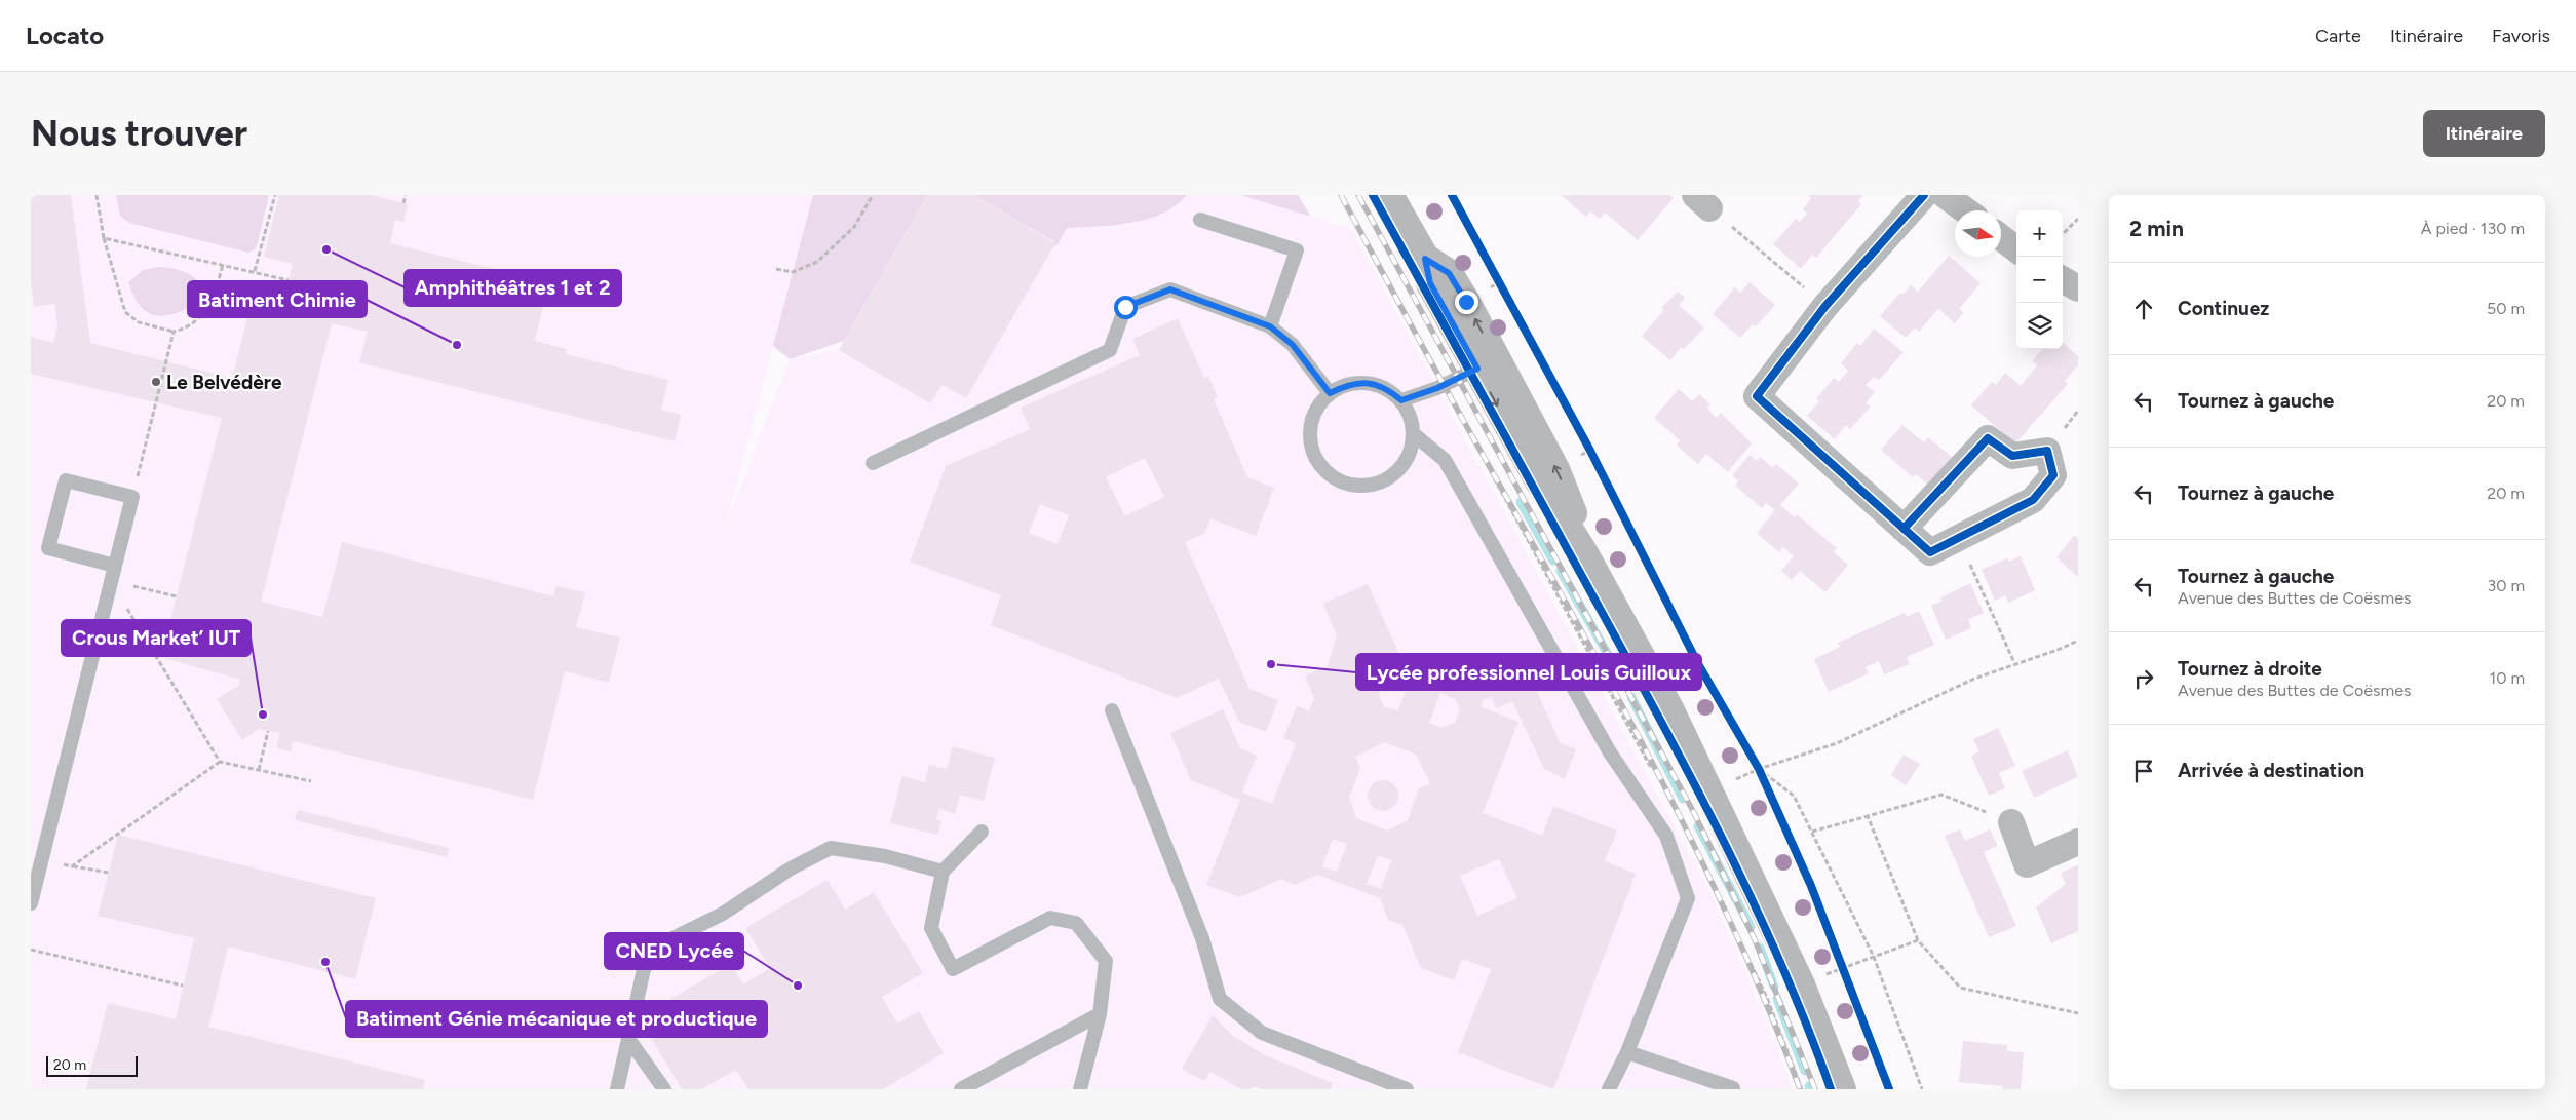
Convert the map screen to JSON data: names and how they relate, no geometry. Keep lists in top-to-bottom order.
{
  "places": [
    "Amphithéâtres 1 et 2",
    "Batiment Chimie",
    "Le Belvédère",
    "Lycée professionnel Louis Guilloux",
    "Crous Market’ IUT",
    "Batiment Génie mécanique et productique",
    "CNED Lycée"
  ],
  "scale_bar": "20 m",
  "north": "right",
  "page": {
    "header": "Locato",
    "nav": ["Carte", "Itinéraire", "Favoris"],
    "buttons": "Itinéraire",
    "title": "Nous trouver",
    "heading": ["2 min", "À pied · 130 m"],
    "map_buttons": ["+", "−"],
    "list": [
      ["Continuez", "50 m"],
      ["Tournez à gauche", "20 m"],
      ["Tournez à gauche", "20 m"],
      ["Tournez à gauche", "Avenue des Buttes de Coësmes", "30 m"],
      ["Tournez à droite", "Avenue des Buttes de Coësmes", "10 m"],
      "Arrivée à destination"
    ],
    "scale": "20 m"
  }
}
